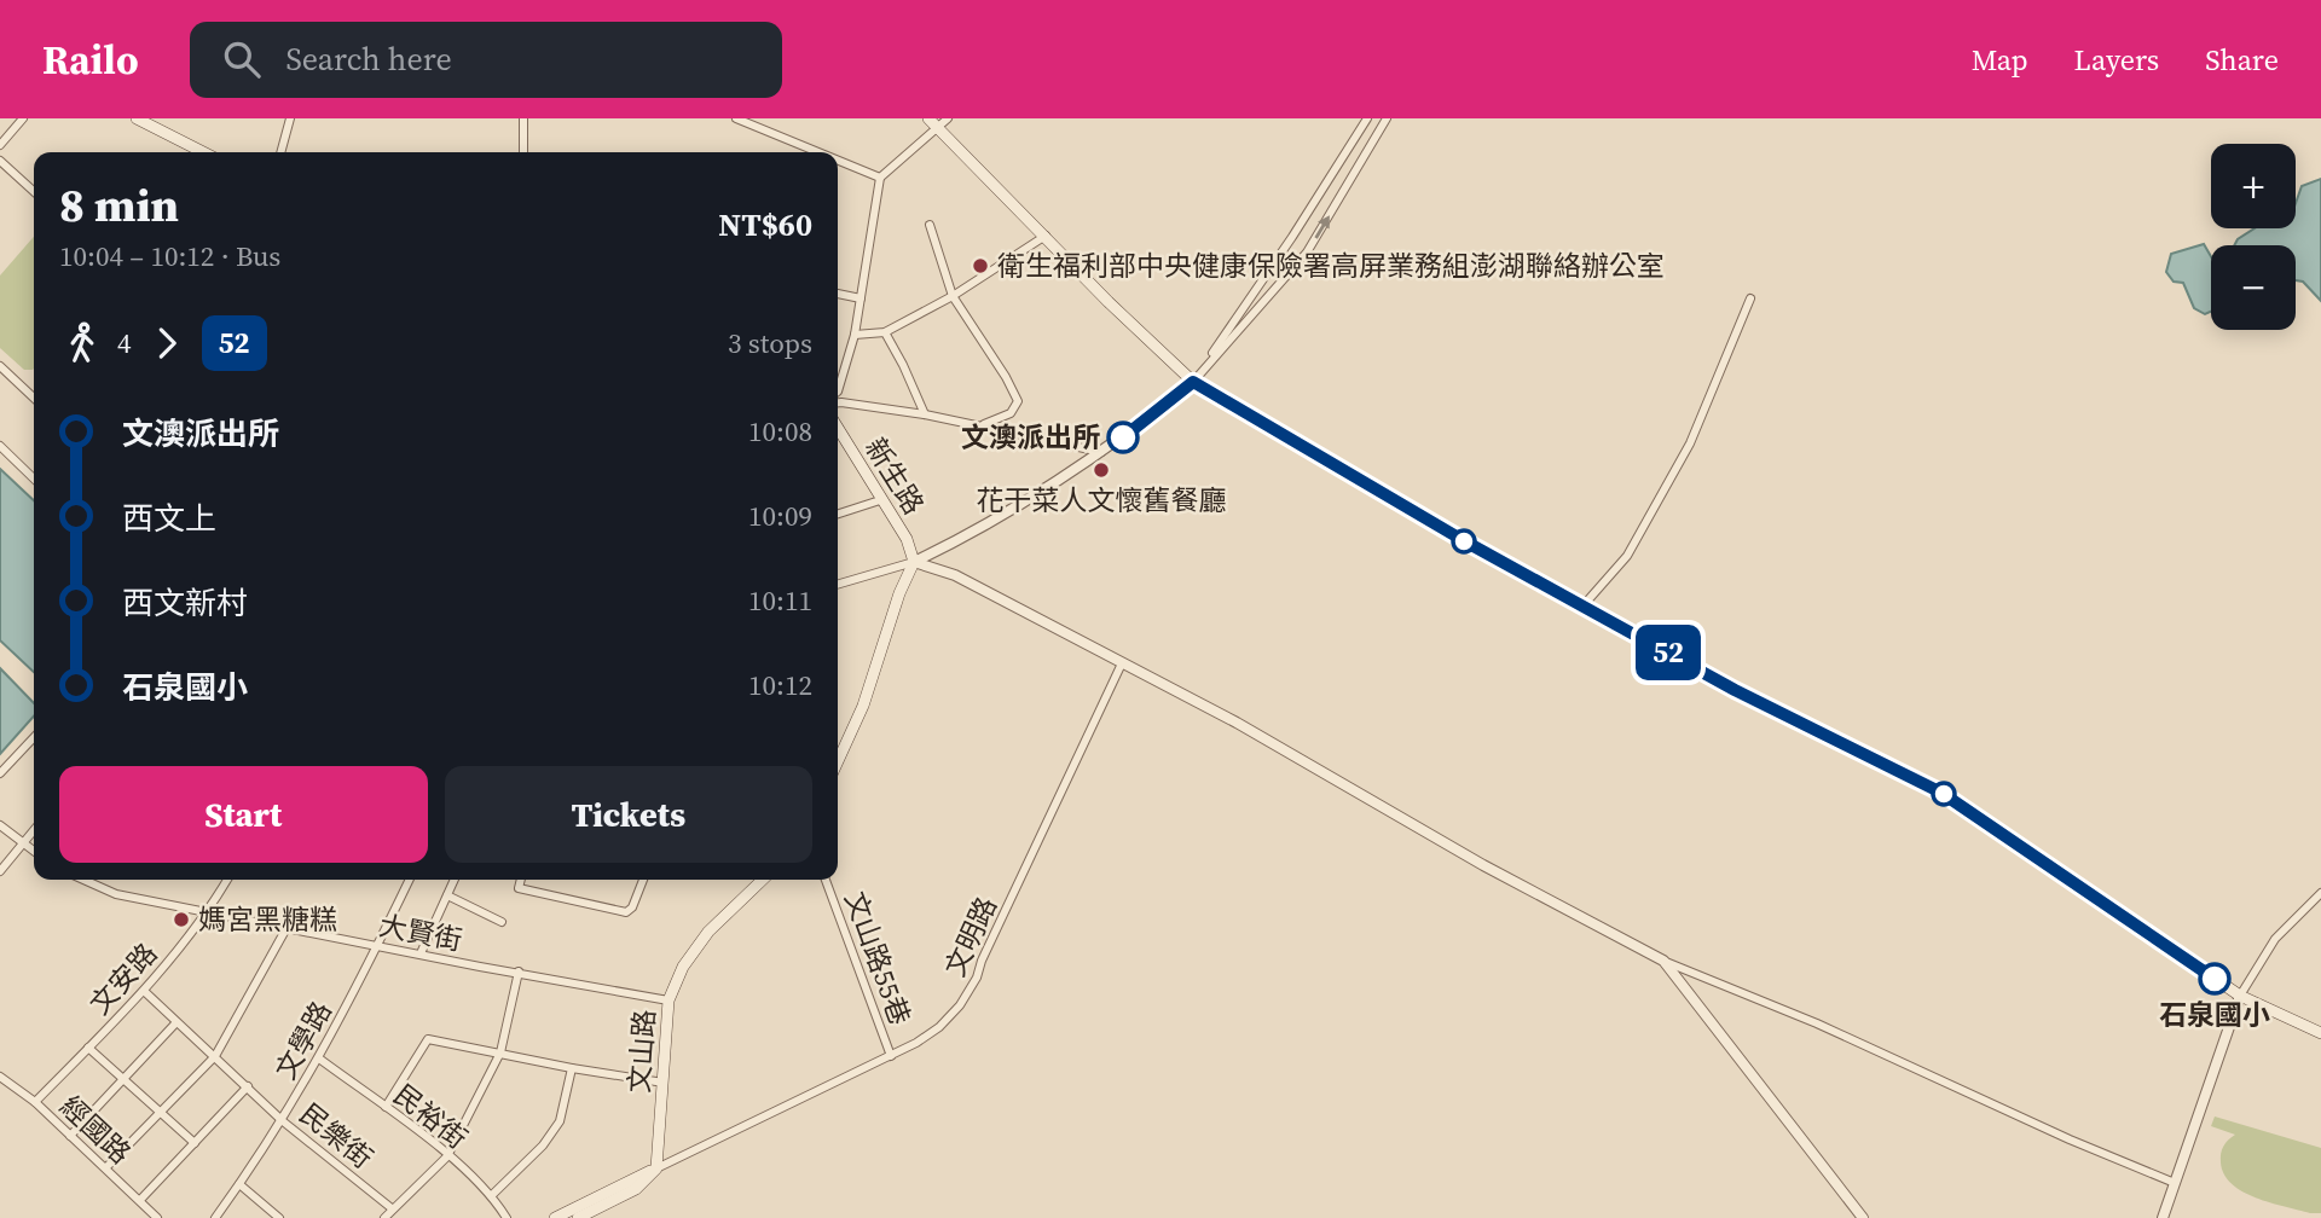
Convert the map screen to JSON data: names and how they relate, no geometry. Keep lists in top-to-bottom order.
{
  "streets": {
    "main road": ["新生路", "文山路"],
    "street": [
      "大賢街",
      "文明路",
      "文山路55巷",
      "文安路",
      "文學路",
      "民裕街",
      "經國路",
      "民樂街"
    ]
  },
  "crossings": [
    ["大賢街", "文安路"],
    ["大賢街", "文學路"],
    ["大賢街", "文山路"],
    ["文明路", "文山路55巷"],
    ["文明路", "文山路"],
    ["文安路", "經國路"],
    ["文安路", "民樂街"],
    ["文學路", "民裕街"],
    ["文學路", "民樂街"]
  ],
  "places": [
    "衛生福利部中央健康保險署高屏業務組澎湖聯絡辦公室",
    "文澳派出所",
    "花干菜人文懷舊餐廳",
    "媽宮黑糖糕",
    "石泉國小"
  ],
  "lines": ["bus line 52"],
  "page": {
    "header": "Railo",
    "search": "Search here",
    "nav": ["Map", "Layers", "Share"],
    "on_map": "52",
    "map_buttons": ["+", "−"],
    "heading": ["8 min", "10:04 – 10:12 · Bus", "NT$60"],
    "legs": ["4", "52", "3 stops"],
    "list": [
      {
        "name": "文澳派出所",
        "value": "10:08"
      },
      {
        "name": "西文上",
        "value": "10:09"
      },
      {
        "name": "西文新村",
        "value": "10:11"
      },
      {
        "name": "石泉國小",
        "value": "10:12"
      }
    ],
    "buttons": ["Start", "Tickets"]
  }
}
